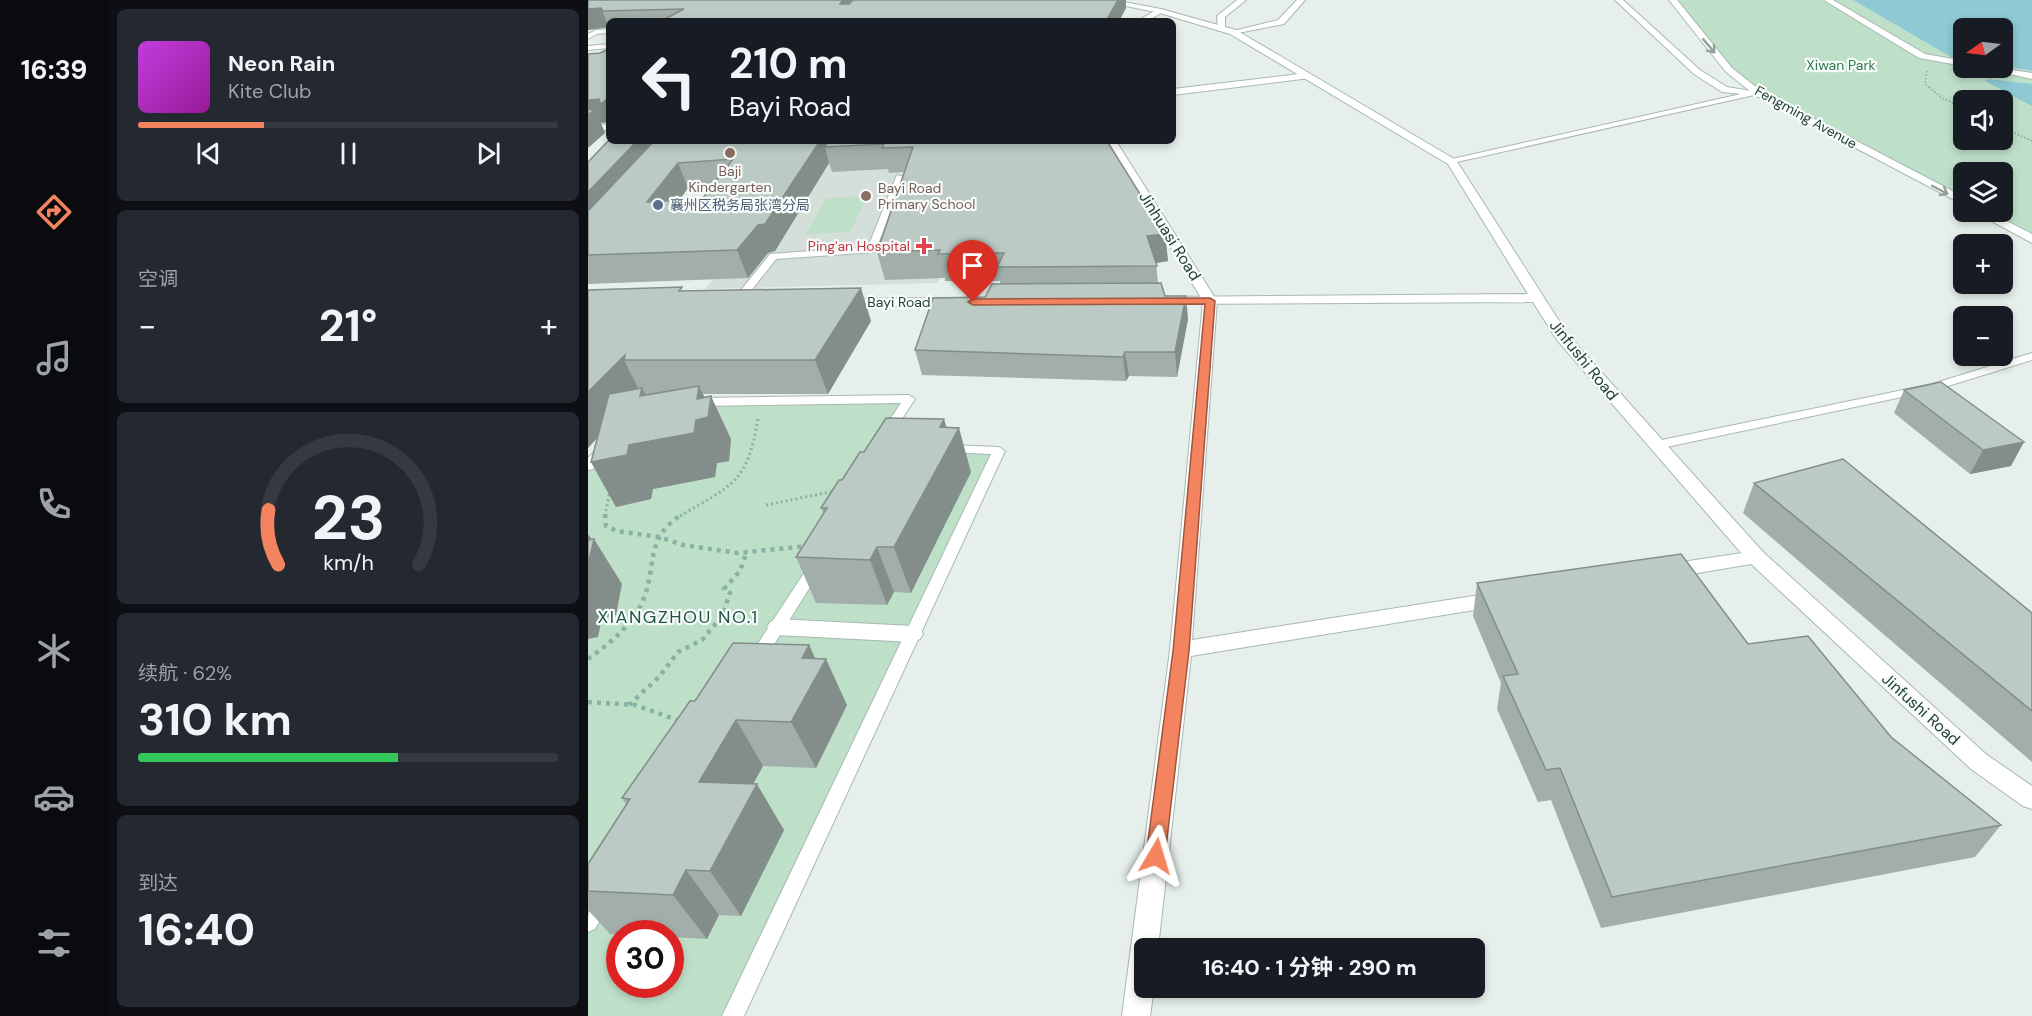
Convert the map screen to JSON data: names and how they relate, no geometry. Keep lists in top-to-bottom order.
{
  "streets": {
    "street": [
      "Fengming Avenue",
      "Jinhuasi Road",
      "Bayi Road",
      "Jinfushi Road"
    ]
  },
  "districts": ["XIANGZHOU NO.1"],
  "parks": ["Xiwan Park"],
  "places": {
    "other": ["Baji Kindergarten", "Bayi Road Primary School", "襄州区税务局张湾分局"],
    "health": ["Ping'an Hospital"]
  },
  "north": "left",
  "page": {
    "tabs": "16:39",
    "map_buttons": ["+", "−"],
    "turn": ["210 m", "Bayi Road"],
    "song": ["Neon Rain", "Kite Club"],
    "tile": [
      "空调",
      ["续航 · 62%", "310 km"],
      ["到达", "16:40"]
    ],
    "heat": ["−", "21°", "+"],
    "limit": "30",
    "trip": "16:40 · 1 分钟 · 290 m",
    "gauge": ["23", "km/h"]
  }
}
